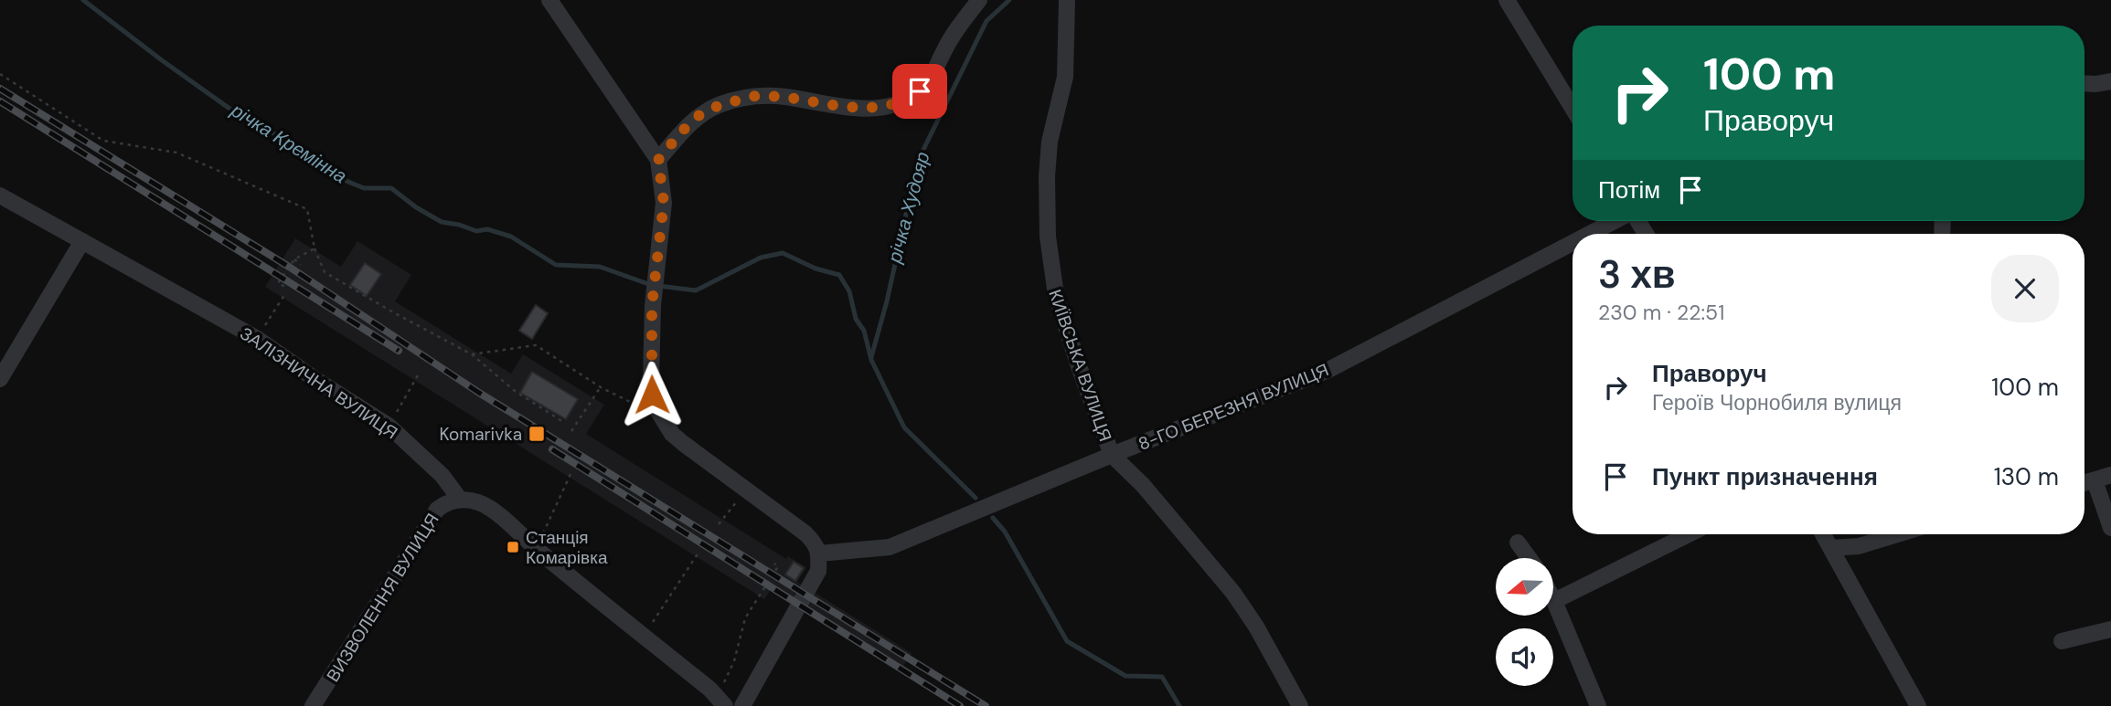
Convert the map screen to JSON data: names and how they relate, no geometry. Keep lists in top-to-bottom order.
{
  "streets": {
    "street": [
      "КИЇВСЬКА ВУЛИЦЯ",
      "ЗАЛІЗНИЧНА ВУЛИЦЯ",
      "8-ГО БЕРЕЗНЯ ВУЛИЦЯ",
      "ВИЗВОЛЕННЯ ВУЛИЦЯ"
    ]
  },
  "crossings": [
    ["КИЇВСЬКА ВУЛИЦЯ", "8-ГО БЕРЕЗНЯ ВУЛИЦЯ"],
    ["ЗАЛІЗНИЧНА ВУЛИЦЯ", "ВИЗВОЛЕННЯ ВУЛИЦЯ"]
  ],
  "water": ["річка Кремінна", "річка Худояр"],
  "places": {
    "transit": ["Komarivka", "Станція Комарівка"]
  },
  "north": "left",
  "page": {
    "turn": ["100 m", "Праворуч"],
    "then": "Потім",
    "heading": ["3 хв", "230 m · 22:51"],
    "list": [
      {
        "name": "Праворуч",
        "note": "Героїв Чорнобиля вулиця",
        "value": "100 m"
      },
      {
        "name": "Пункт призначення",
        "value": "130 m"
      }
    ]
  }
}
